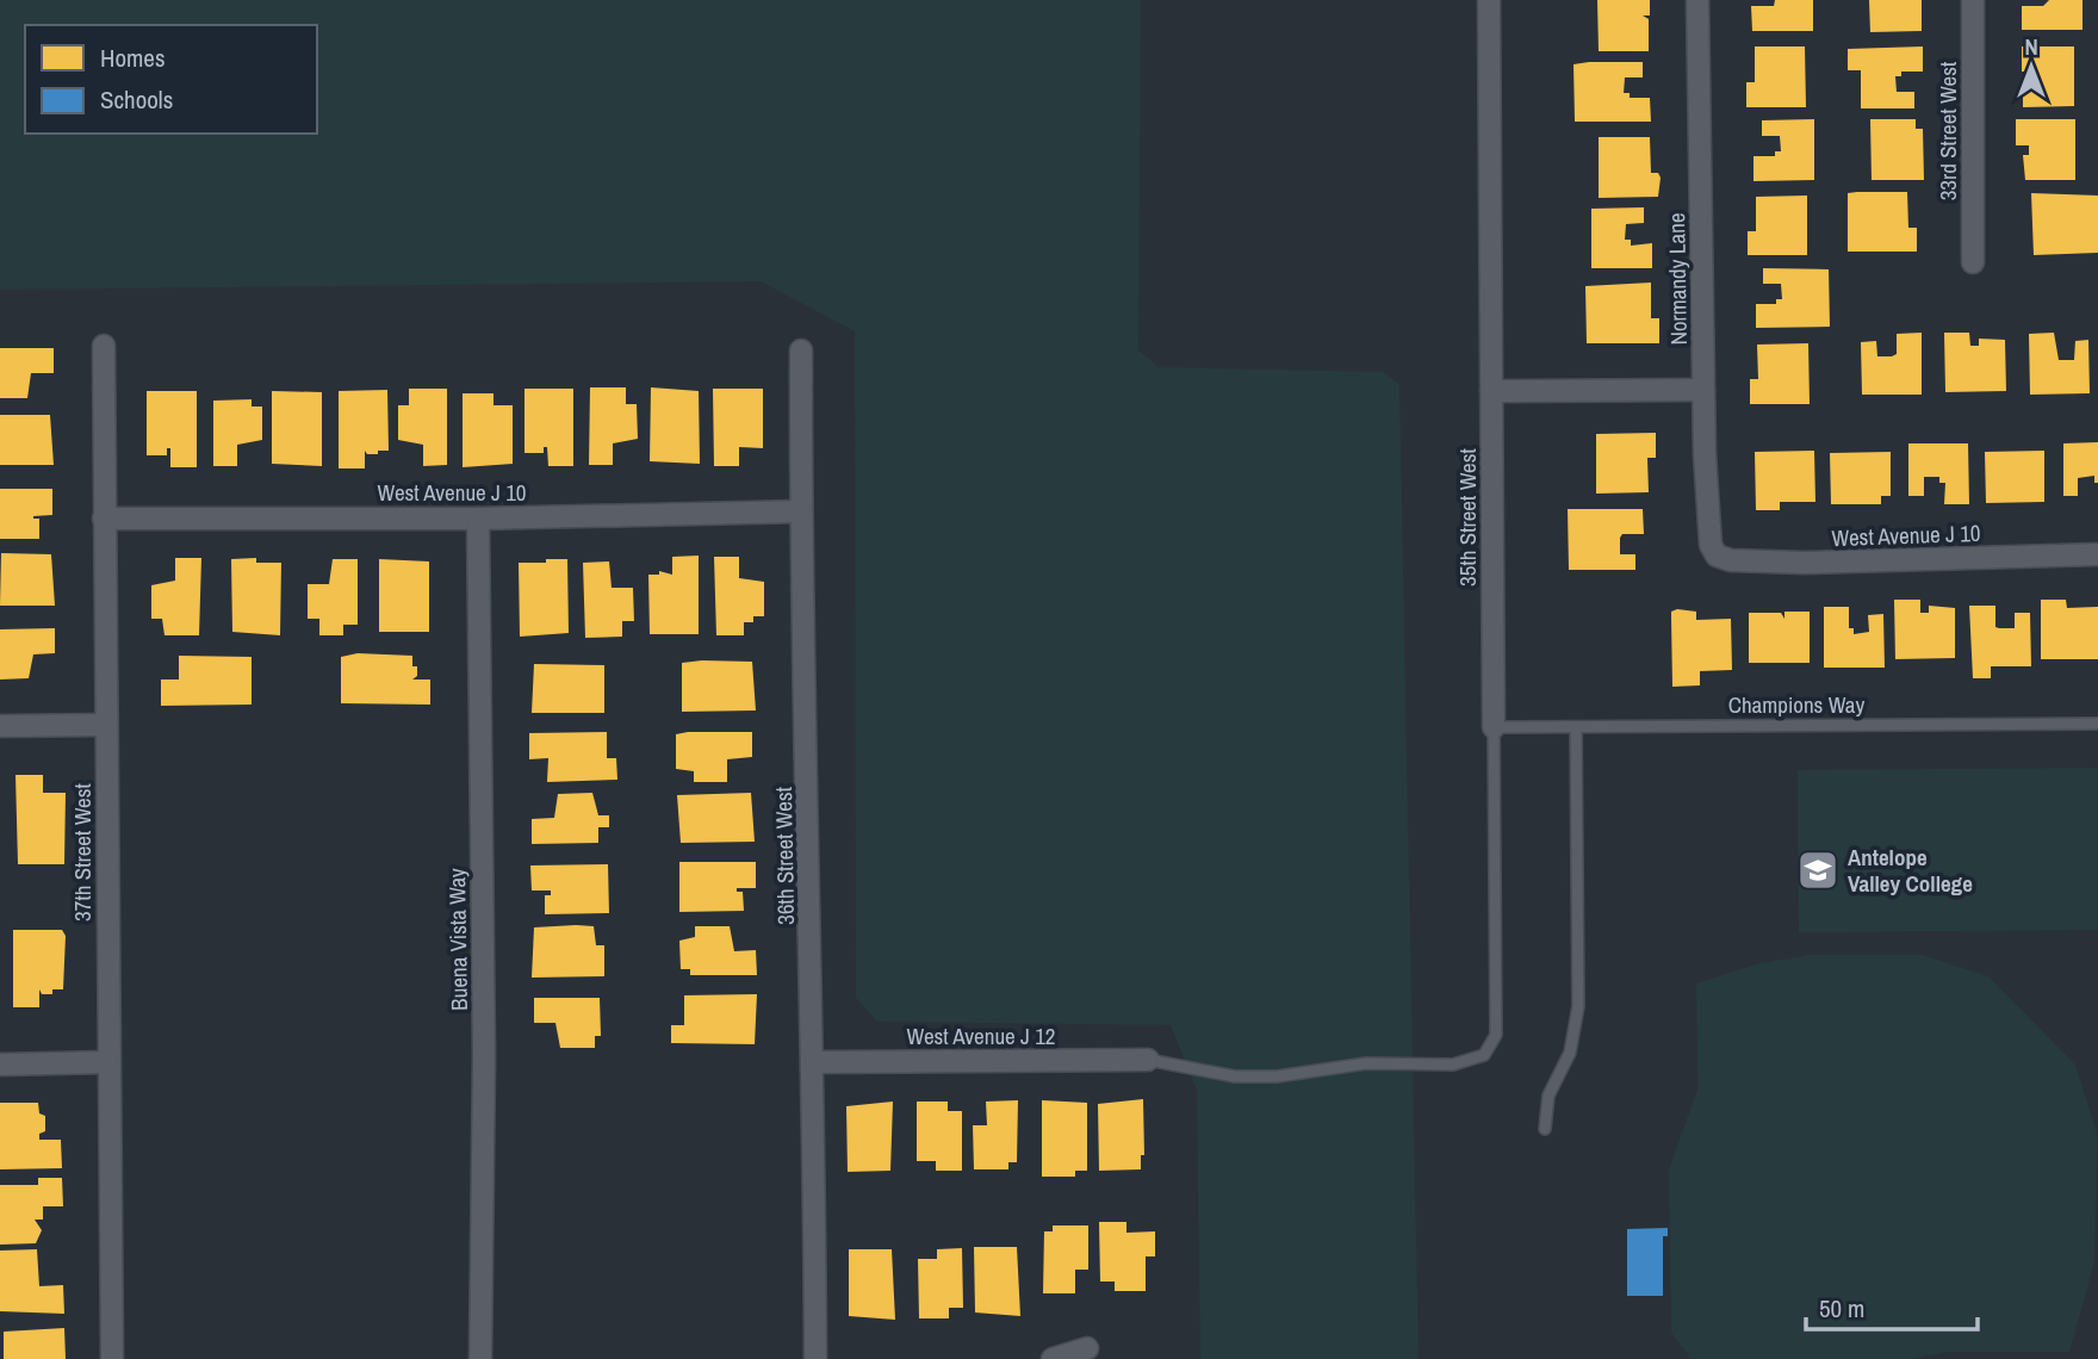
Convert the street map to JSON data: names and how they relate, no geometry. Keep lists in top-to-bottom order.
{
  "streets": {
    "street": [
      "33rd Street West",
      "Normandy Lane",
      "West Avenue J 10",
      "35th Street West",
      "37th Street West",
      "36th Street West",
      "Buena Vista Way",
      "West Avenue J 12"
    ],
    "lane": ["Champions Way"]
  },
  "crossings": [
    ["Normandy Lane", "West Avenue J 10"],
    ["West Avenue J 10", "37th Street West"],
    ["West Avenue J 10", "36th Street West"],
    ["West Avenue J 10", "Buena Vista Way"],
    ["35th Street West", "Champions Way"],
    ["35th Street West", "West Avenue J 12"],
    ["36th Street West", "West Avenue J 12"]
  ],
  "places": {
    "school or university": ["Antelope Valley College"]
  },
  "legend": ["Homes", "Schools"],
  "scale_bar": "50 m",
  "north": "top"
}
